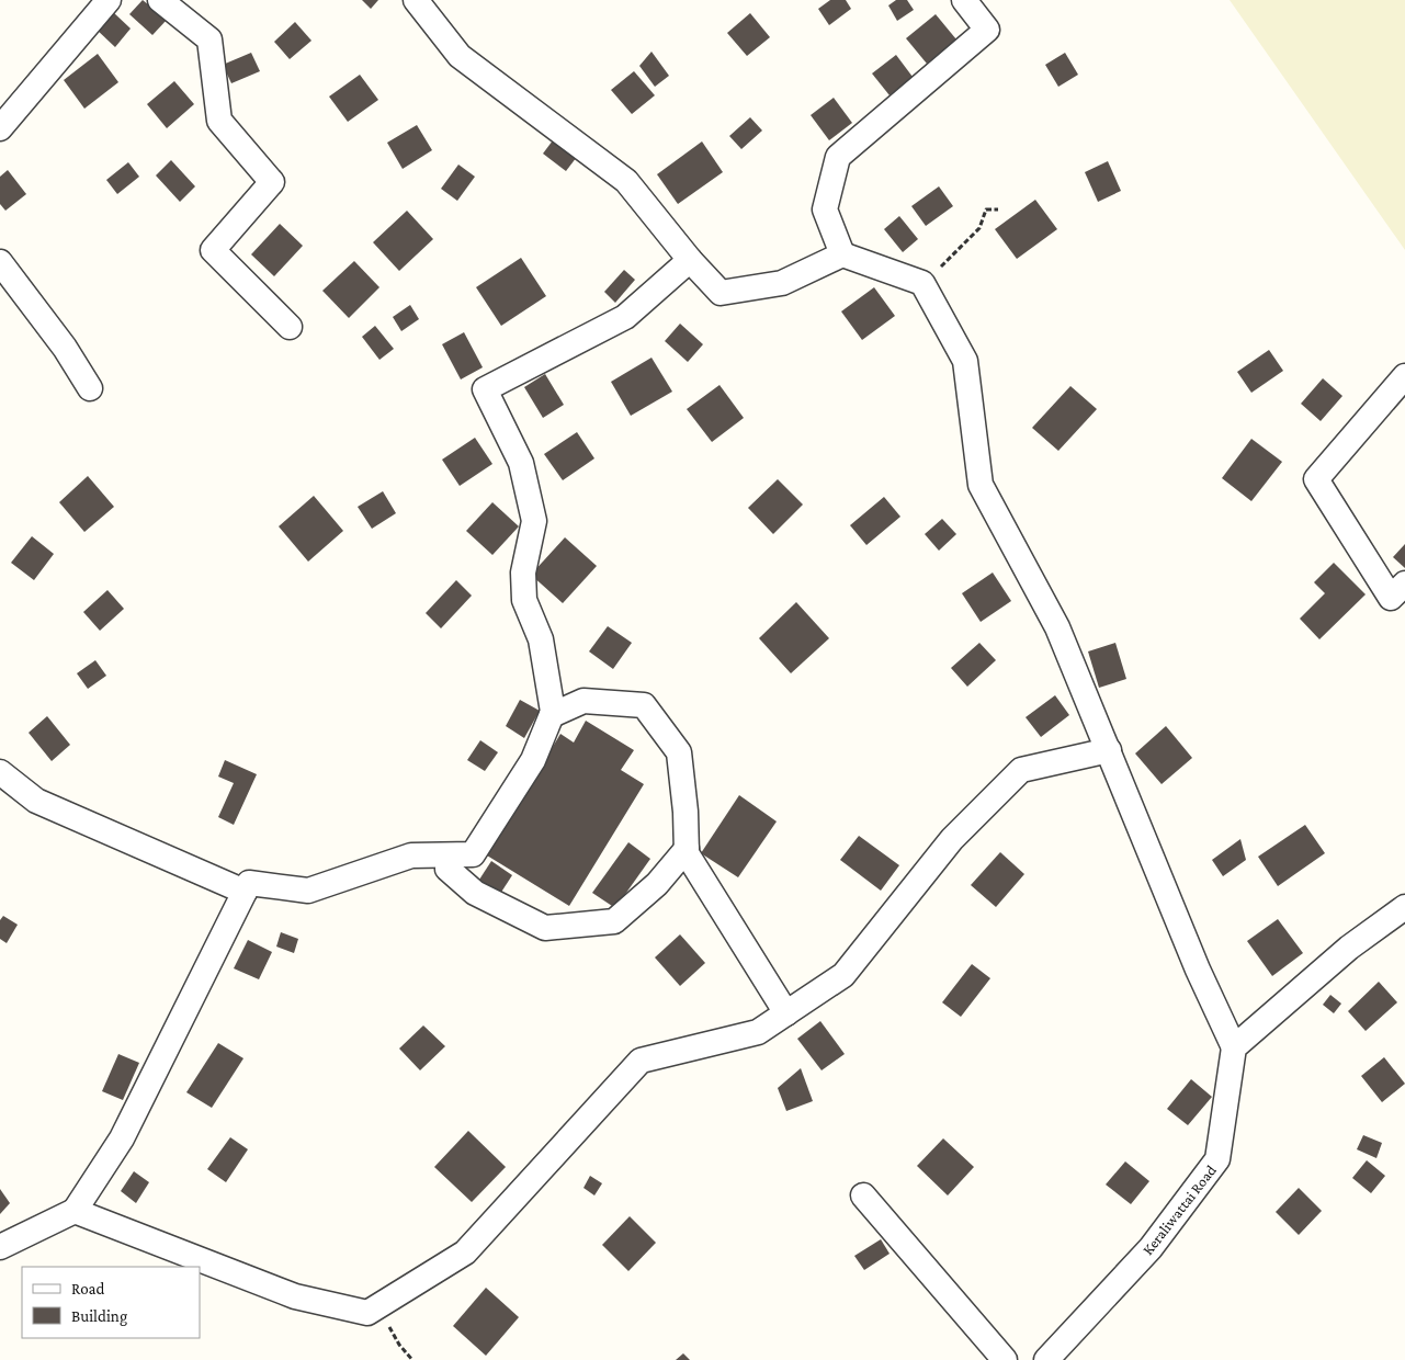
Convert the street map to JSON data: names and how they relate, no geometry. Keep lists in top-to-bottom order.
{
  "streets": {
    "street": ["Keraliwattai Road"]
  },
  "legend": ["Road", "Building"]
}
